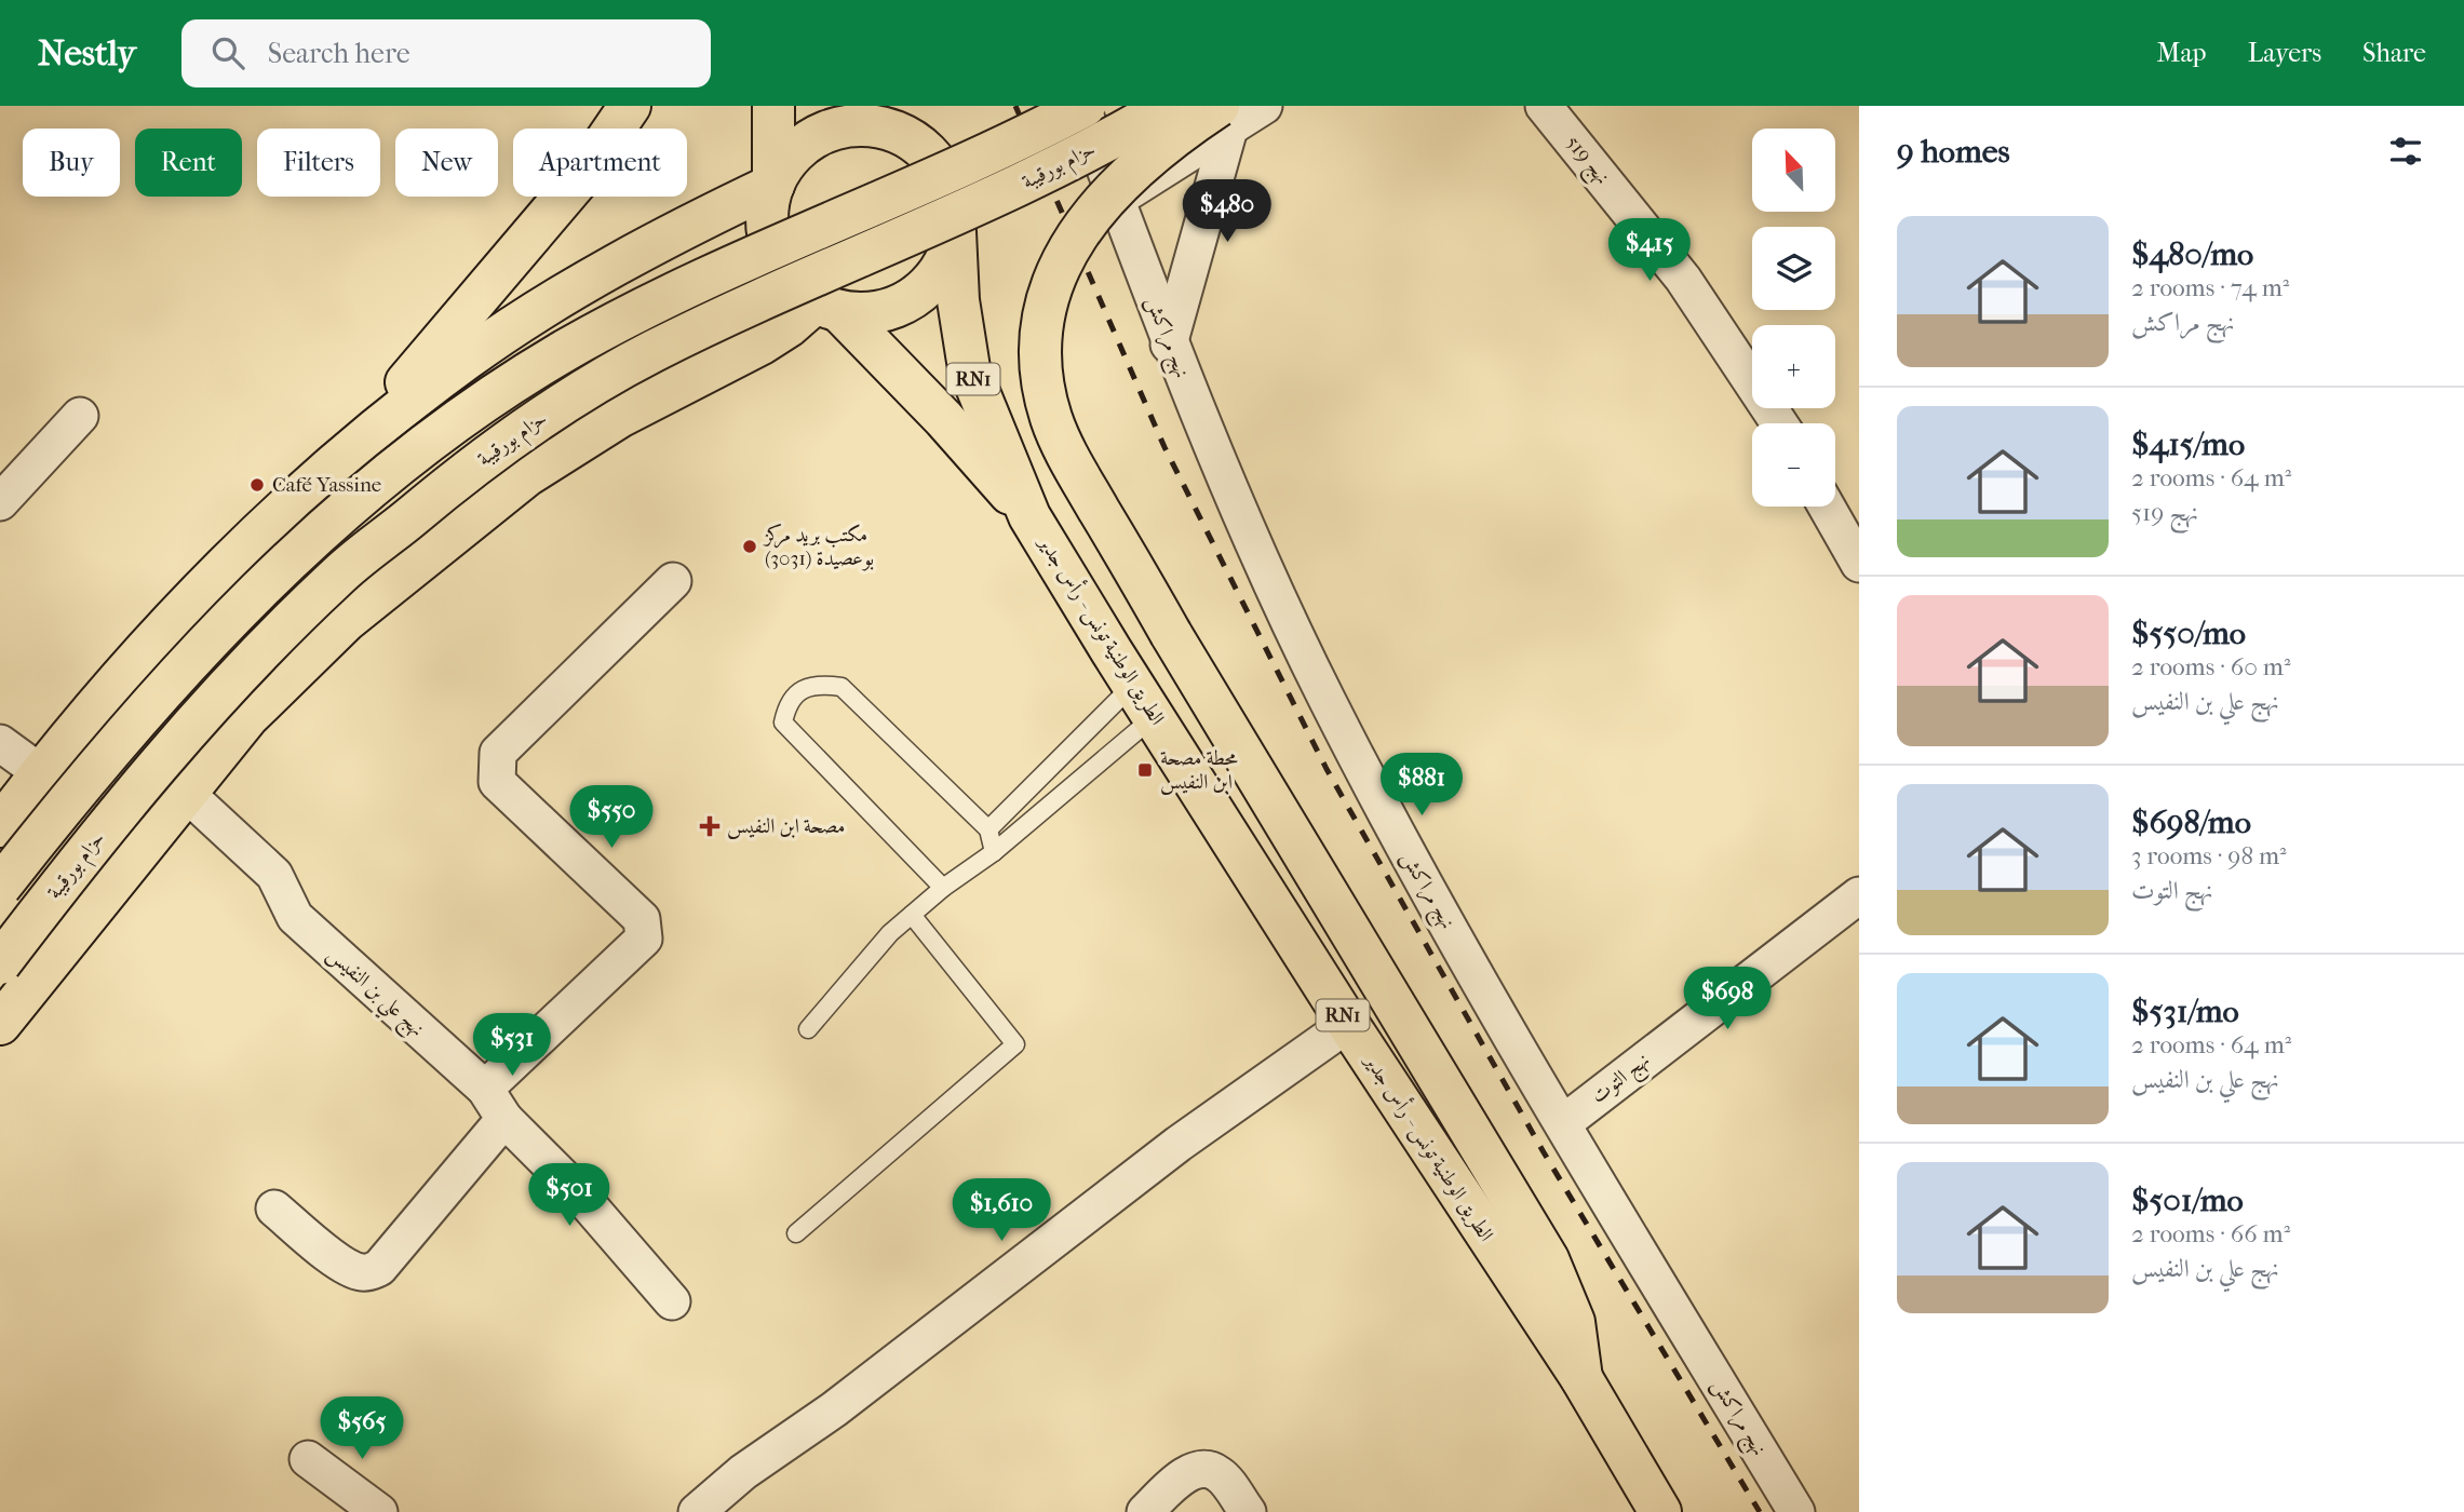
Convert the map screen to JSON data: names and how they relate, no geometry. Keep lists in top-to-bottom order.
{
  "streets": {
    "main road": ["حزام بورقيبة", "RN1", "الطريق الوطنية تونس - رأس جدير"],
    "street": [
      "نهج 519",
      "نهج مراكش",
      "نهج علي بن النفيس",
      "نهج التوت"
    ]
  },
  "crossings": [
    ["حزام بورقيبة", "نهج مراكش"],
    ["نهج مراكش", "نهج التوت"],
    ["RN1", "الطريق الوطنية تونس - رأس جدير"]
  ],
  "places": {
    "other": ["Café Yassine", "مكتب بريد مركز بوعصيدة (3031)"],
    "transit": ["محطة مصحة ابن النفيس"],
    "health": ["مصحة ابن النفيس"]
  },
  "north": "top left",
  "page": {
    "header": "Nestly",
    "search": "Search here",
    "nav": ["Map", "Layers", "Share"],
    "heading": "9 homes",
    "map_buttons": ["+", "−"],
    "chip": [
      "Buy",
      "Rent",
      "Filters",
      "New",
      "Apartment"
    ],
    "price": [
      "$480",
      "$415",
      "$881",
      "$550",
      "$698",
      "$531",
      "$501",
      "$1,610",
      "$565"
    ],
    "list": [
      {
        "name": "$480/mo",
        "note": "2 rooms · 74 m² · نهج مراكش"
      },
      {
        "name": "$415/mo",
        "note": "2 rooms · 64 m² · نهج 519"
      },
      {
        "name": "$550/mo",
        "note": "2 rooms · 60 m² · نهج علي بن النفيس"
      },
      {
        "name": "$698/mo",
        "note": "3 rooms · 98 m² · نهج التوت"
      },
      {
        "name": "$531/mo",
        "note": "2 rooms · 64 m² · نهج علي بن النفيس"
      },
      {
        "name": "$501/mo",
        "note": "2 rooms · 66 m² · نهج علي بن النفيس"
      }
    ]
  }
}
